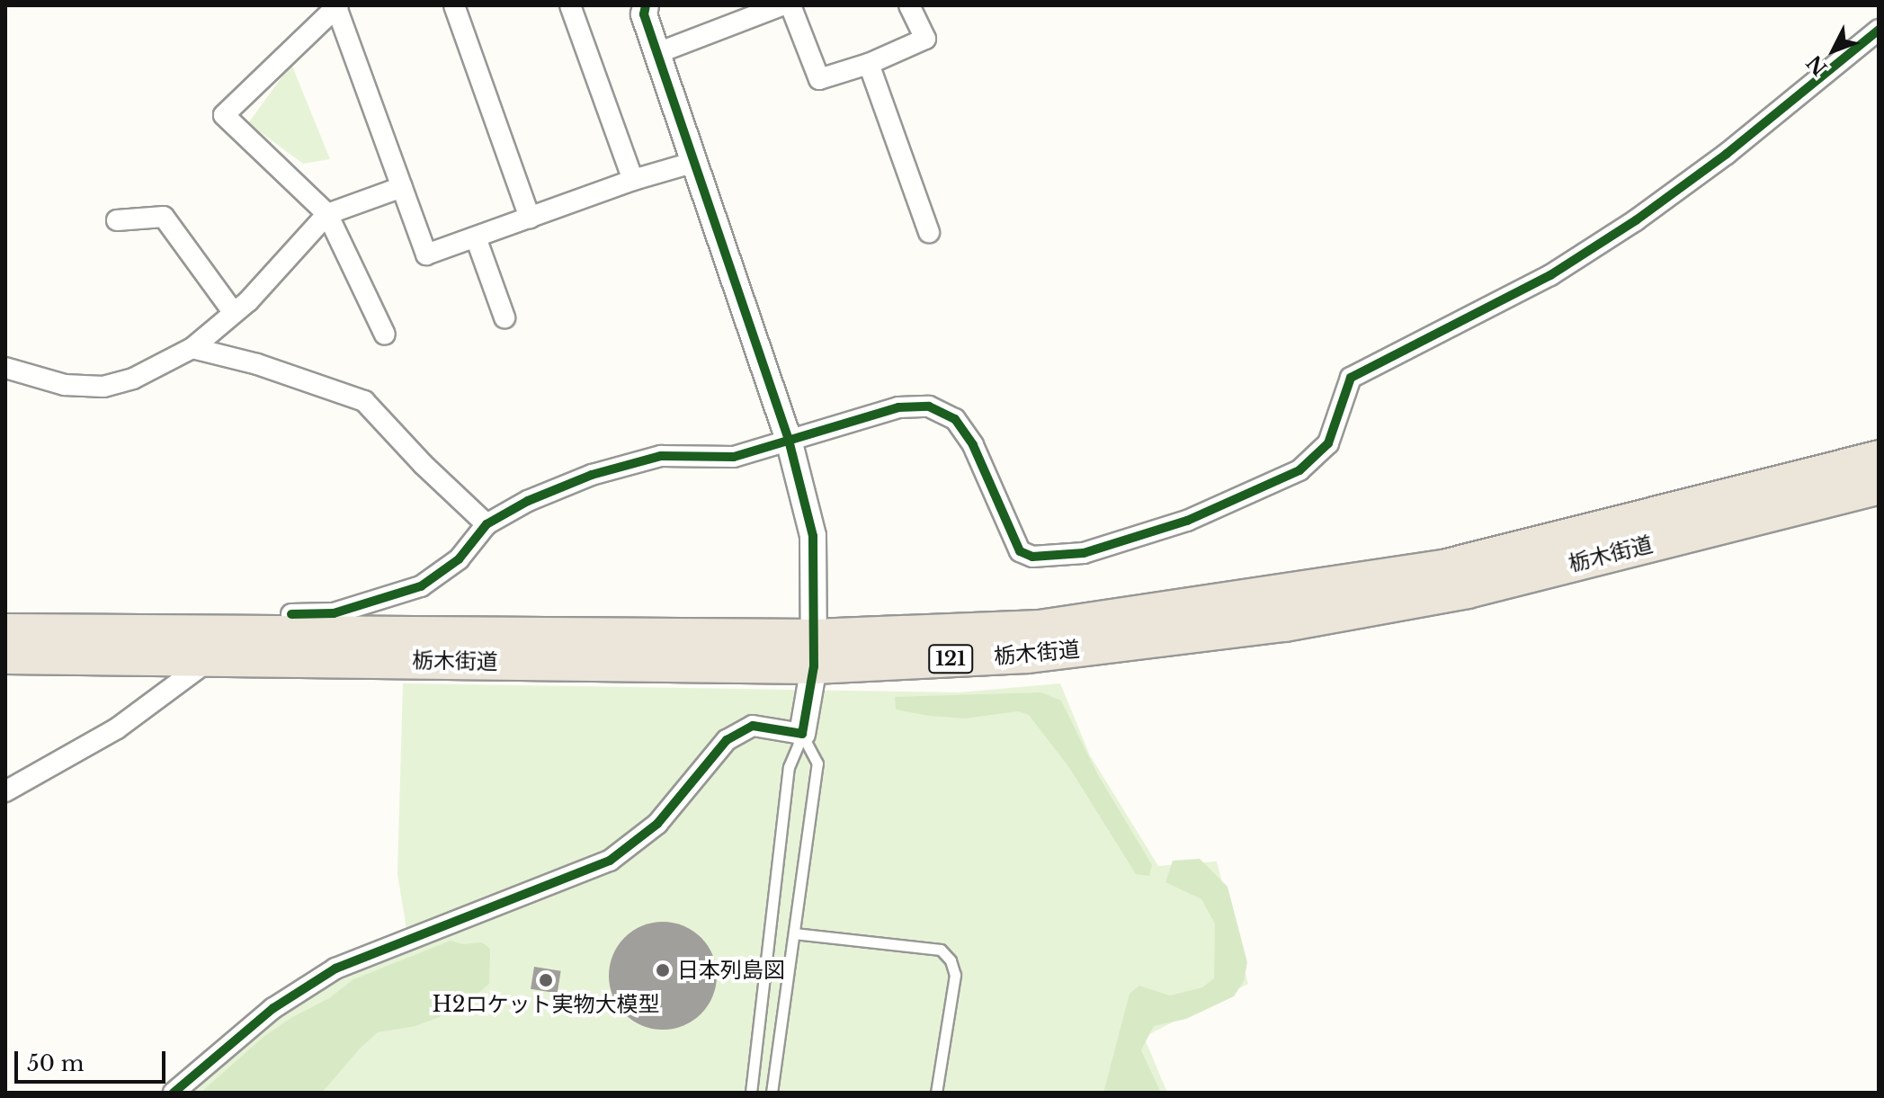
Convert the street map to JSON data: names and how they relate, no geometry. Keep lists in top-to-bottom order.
{
  "streets": {
    "highway": ["栃木街道", "121"]
  },
  "places": ["日本列島図", "H2ロケット実物大模型"],
  "scale_bar": "50 m",
  "north": "bottom left"
}
